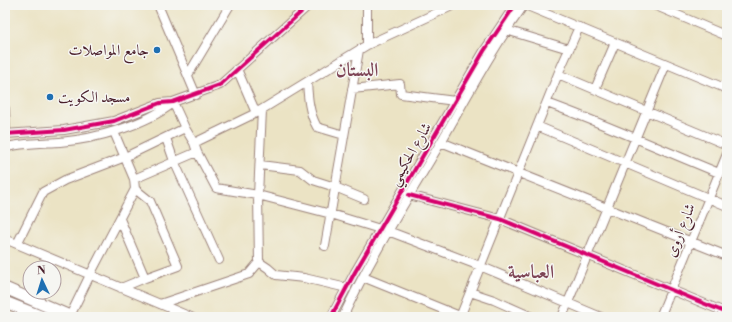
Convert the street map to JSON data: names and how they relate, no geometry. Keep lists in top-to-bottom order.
{
  "streets": {
    "street": ["شارع الحكيمي", "شارع أروى"]
  },
  "districts": ["البستان", "العباسية"],
  "places": ["جامع المواصلات", "مسجد الكويت"],
  "north": "top"
}
